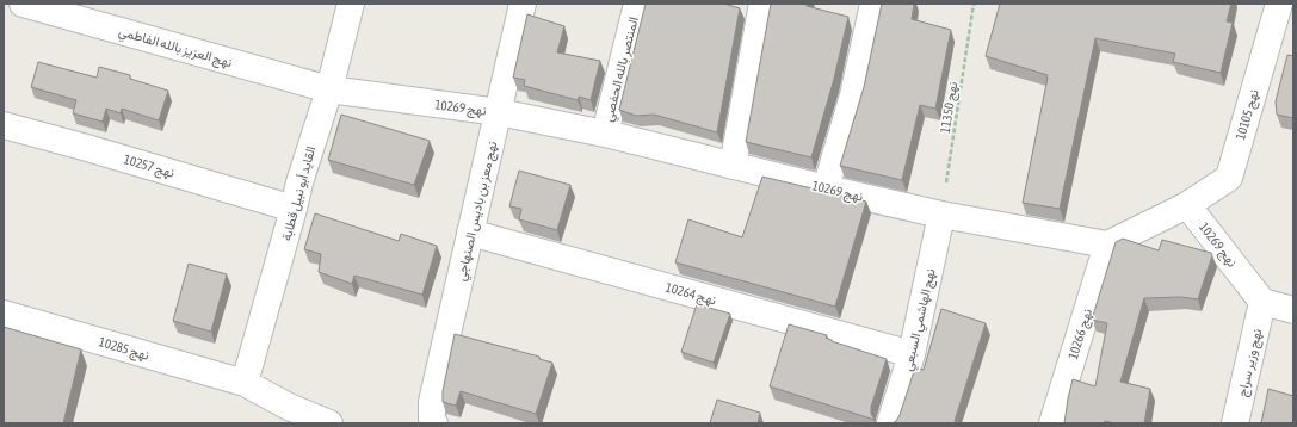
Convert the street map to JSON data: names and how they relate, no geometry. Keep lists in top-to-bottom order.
{
  "streets": {
    "street": [
      "نهج العزيز بالله الفاطمي",
      "المنتصر بالله الحفصي",
      "نهج 10269",
      "نهج 10105",
      "نهج 10257",
      "القايد أبو نبيل قطابة",
      "نهج معز بن باديس الصنهاجي",
      "نهج 10264",
      "نهج الهاشمي السبعي",
      "نهج 10266",
      "نهج 10285",
      "نهج وزير سراج"
    ],
    "path": ["نهج 11350"]
  },
  "crossings": [
    ["نهج العزيز بالله الفاطمي", "نهج 10269"],
    ["نهج العزيز بالله الفاطمي", "القايد أبو نبيل قطابة"],
    ["المنتصر بالله الحفصي", "نهج 10269"],
    ["نهج 10269", "نهج 11350"],
    ["نهج 10269", "نهج 10105"],
    ["نهج 10269", "القايد أبو نبيل قطابة"],
    ["نهج 10269", "نهج معز بن باديس الصنهاجي"],
    ["نهج 10269", "نهج الهاشمي السبعي"],
    ["نهج 10269", "نهج 10266"],
    ["نهج 10269", "نهج وزير سراج"],
    ["نهج 11350", "نهج الهاشمي السبعي"],
    ["نهج 10257", "القايد أبو نبيل قطابة"],
    ["القايد أبو نبيل قطابة", "نهج 10285"],
    ["نهج معز بن باديس الصنهاجي", "نهج 10264"],
    ["نهج 10264", "نهج الهاشمي السبعي"]
  ]
}
